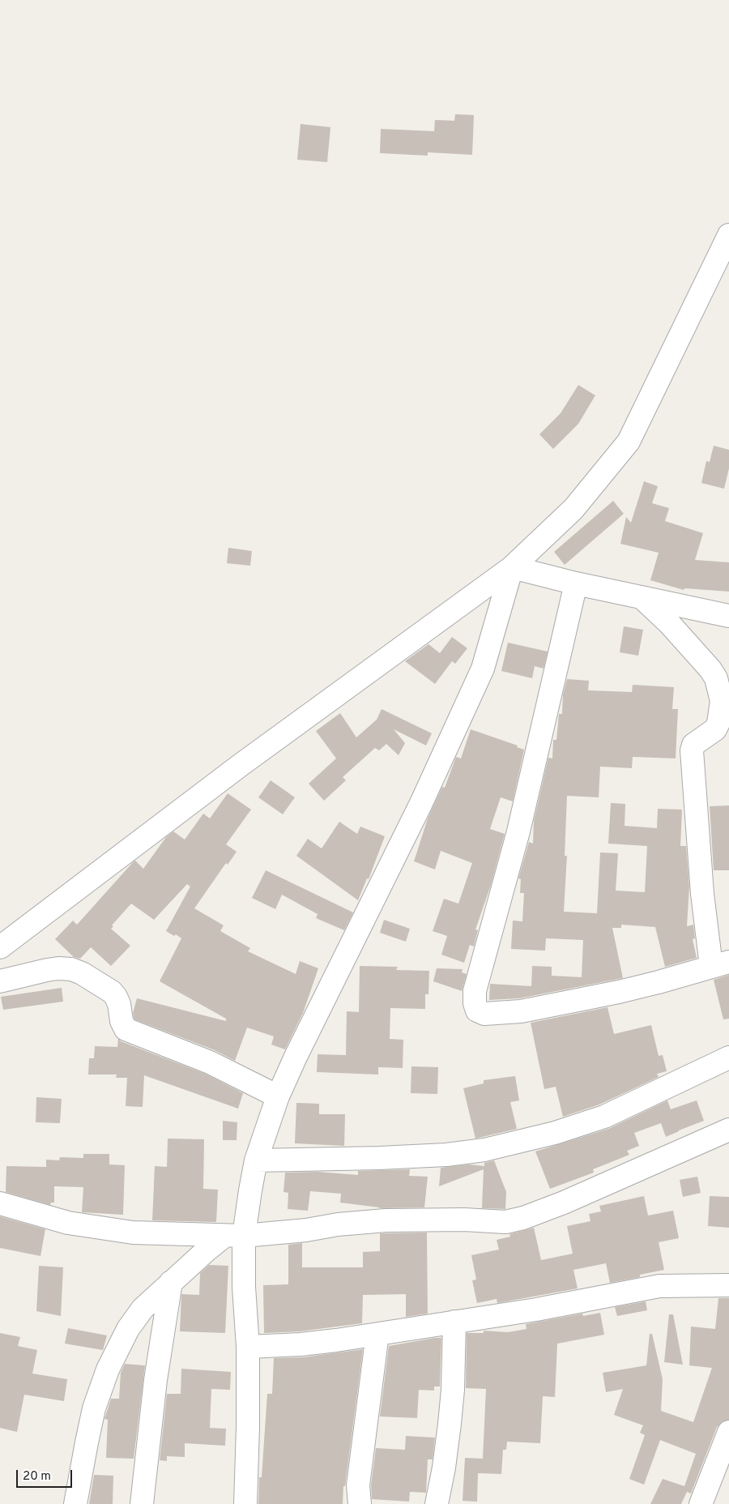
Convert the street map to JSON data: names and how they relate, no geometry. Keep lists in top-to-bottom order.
{
  "scale_bar": "20 m"
}
